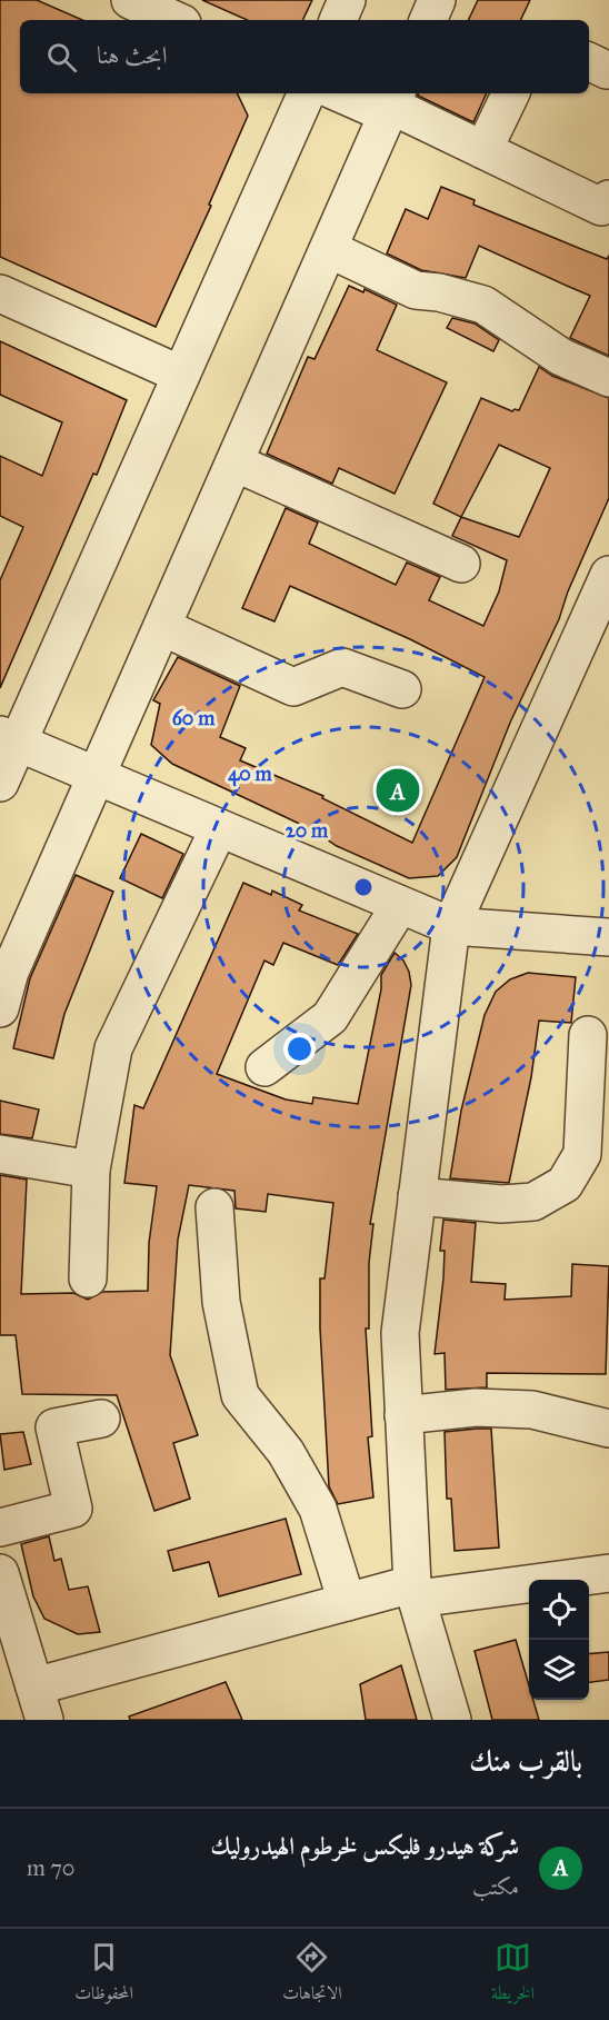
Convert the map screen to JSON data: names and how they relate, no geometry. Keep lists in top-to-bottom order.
{
  "page": {
    "search": "ابحث هنا",
    "pins": "A",
    "heading": "بالقرب منك",
    "list": [
      {
        "mark": "A",
        "name": "شركة هيدرو فليكس لخرطوم الهيدروليك",
        "note": "مكتب",
        "value": "70 m"
      }
    ],
    "nav": ["الخريطة", "الاتجاهات", "المحفوظات"]
  },
  "rings": ["60 m", "40 m", "20 m"]
}
